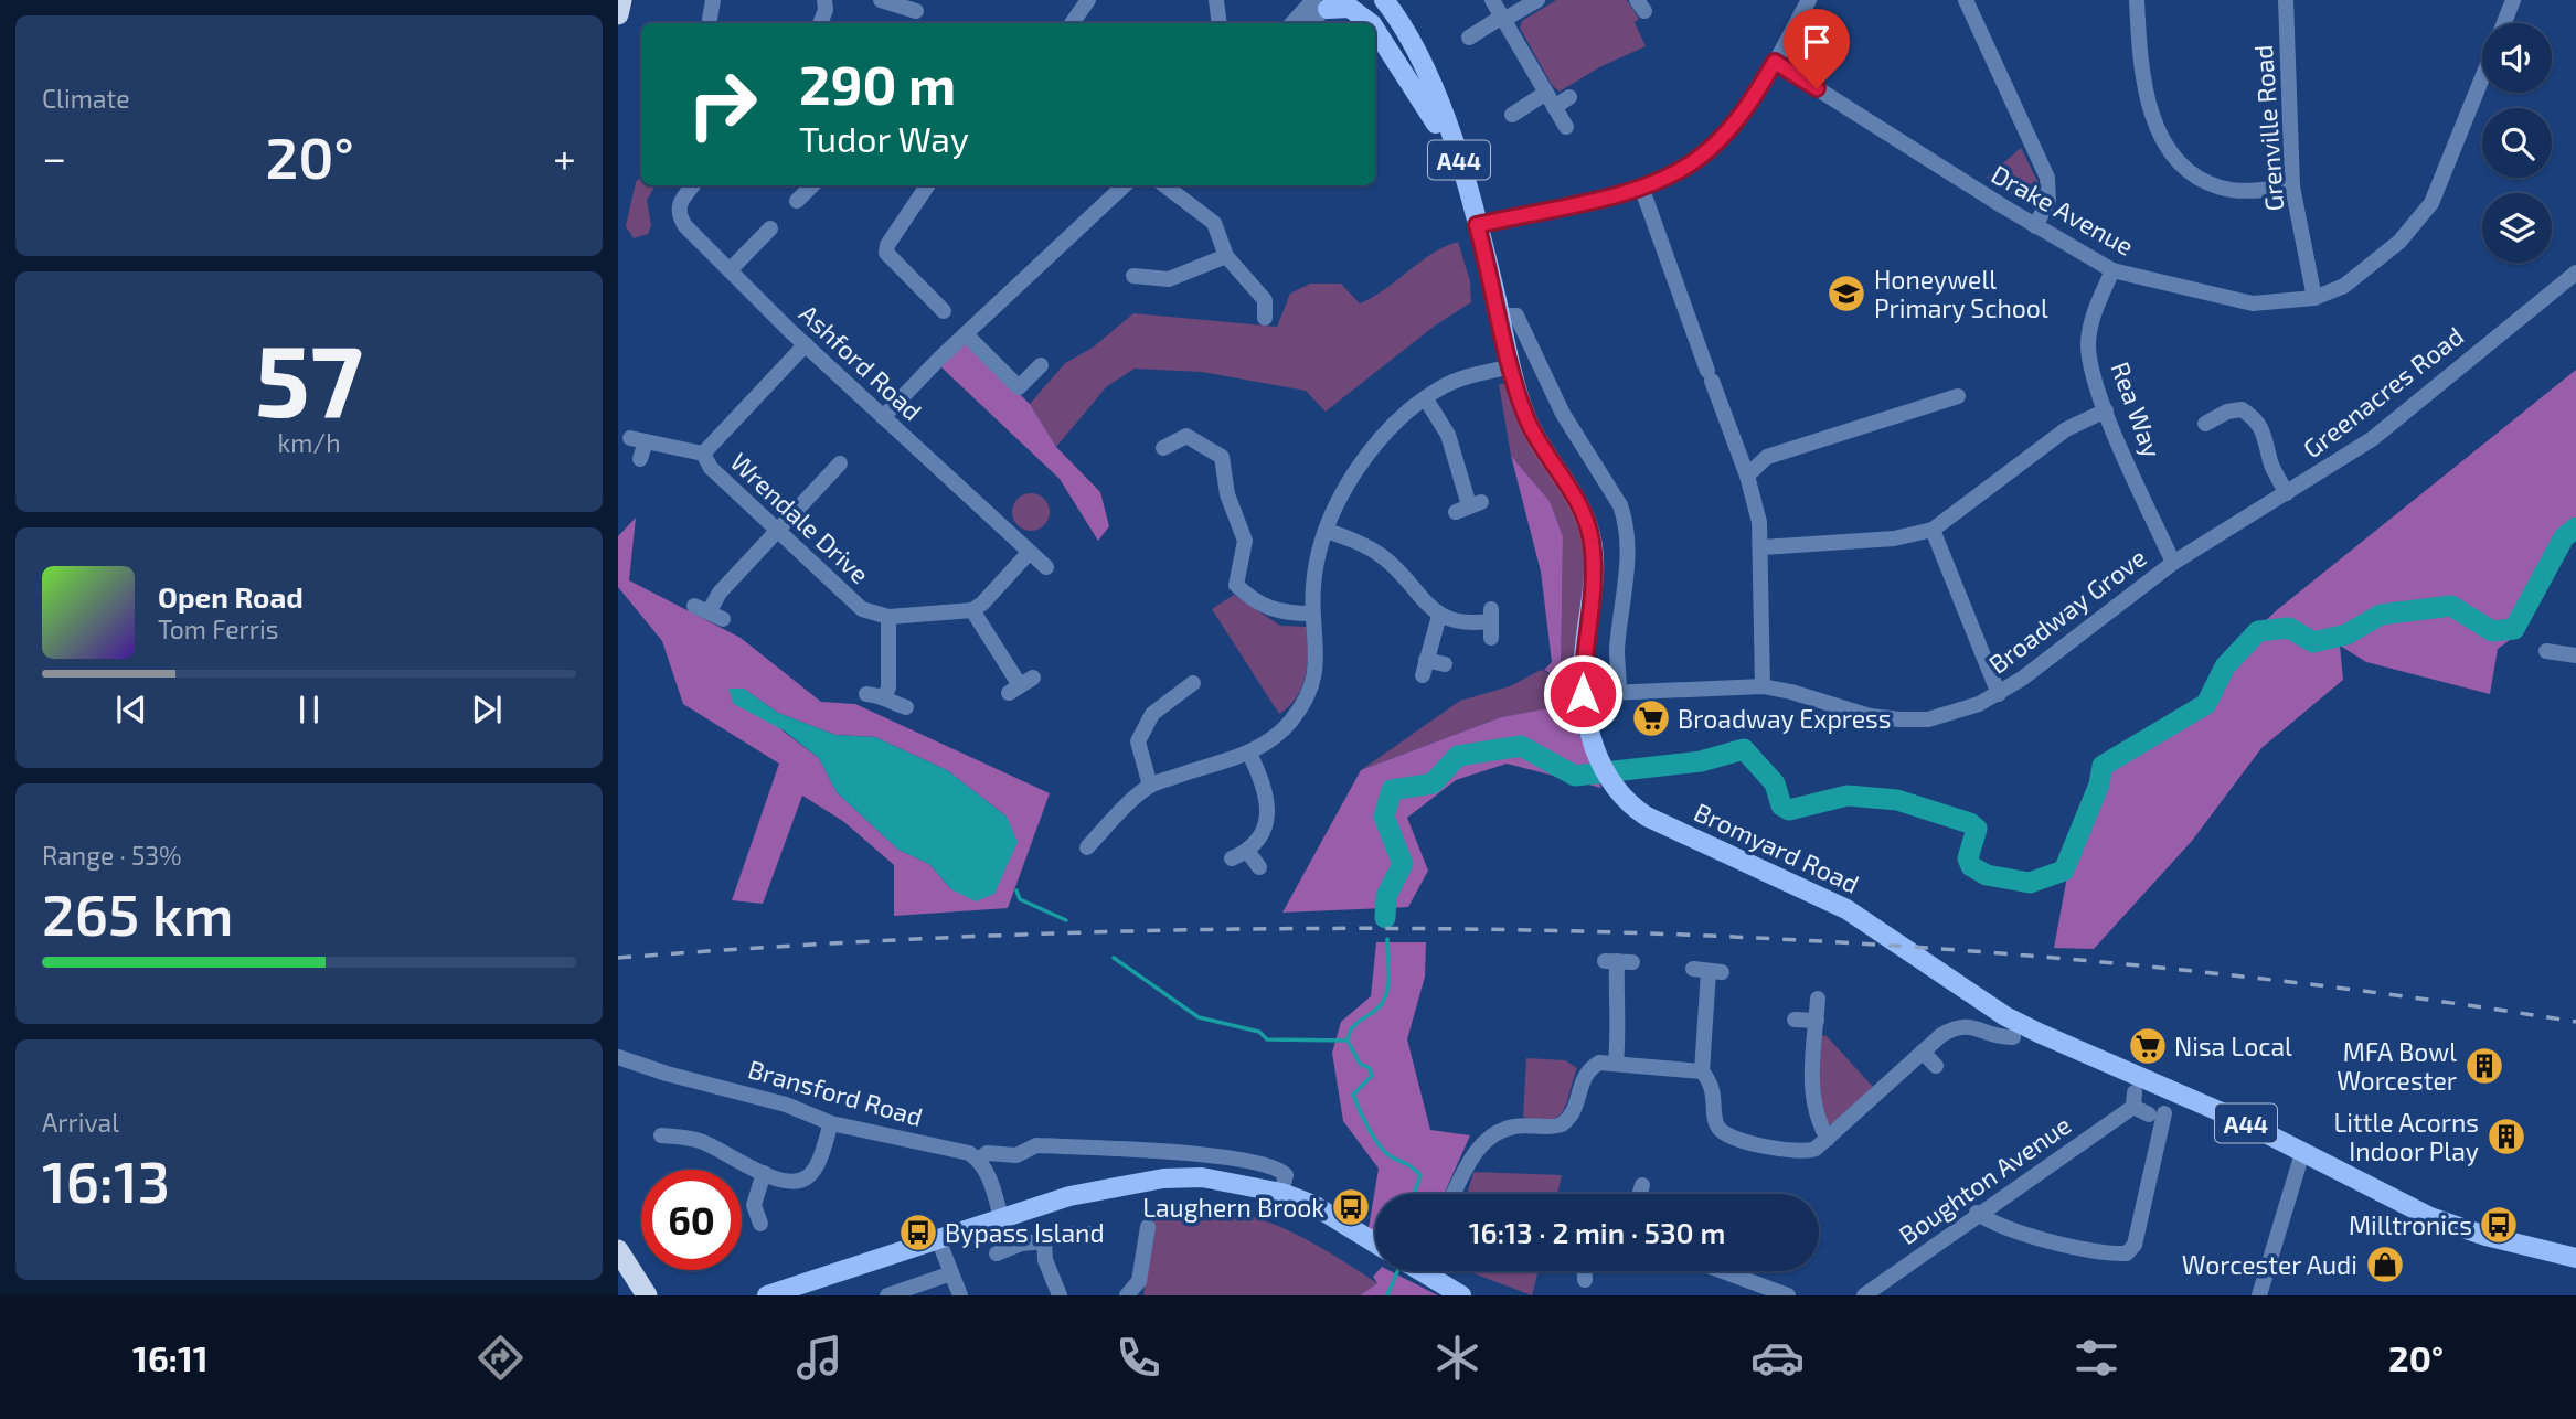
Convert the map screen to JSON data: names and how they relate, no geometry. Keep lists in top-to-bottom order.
{
  "streets": {
    "main road": ["A44", "Bromyard Road"],
    "street": [
      "Grenville Road",
      "Drake Avenue",
      "Ashford Road",
      "Greenacres Road",
      "Rea Way",
      "Wrendale Drive",
      "Broadway Grove",
      "Bransford Road",
      "Boughton Avenue"
    ]
  },
  "crossings": [
    ["Grenville Road", "Drake Avenue"],
    ["Drake Avenue", "Rea Way"],
    ["Greenacres Road", "Rea Way"],
    ["Greenacres Road", "Broadway Grove"],
    ["Rea Way", "Broadway Grove"],
    ["Broadway Grove", "Bromyard Road"]
  ],
  "places": {
    "school or university": ["Honeywell Primary School"],
    "supermarket": ["Broadway Express", "Nisa Local"],
    "building": ["MFA Bowl Worcester", "Little Acorns Indoor Play"],
    "bus stop": ["Laughern Brook", "Milltronics", "Bypass Island"],
    "shop": ["Worcester Audi"]
  },
  "page": {
    "tile": [
      "Climate",
      ["57", "km/h"],
      ["Range · 53%", "265 km"],
      ["Arrival", "16:13"]
    ],
    "turn": ["290 m", "Tudor Way"],
    "heat": ["−", "20°", "+"],
    "song": ["Open Road", "Tom Ferris"],
    "limit": "60",
    "trip": "16:13 · 2 min · 530 m",
    "tabs": ["16:11", "20°"]
  }
}
